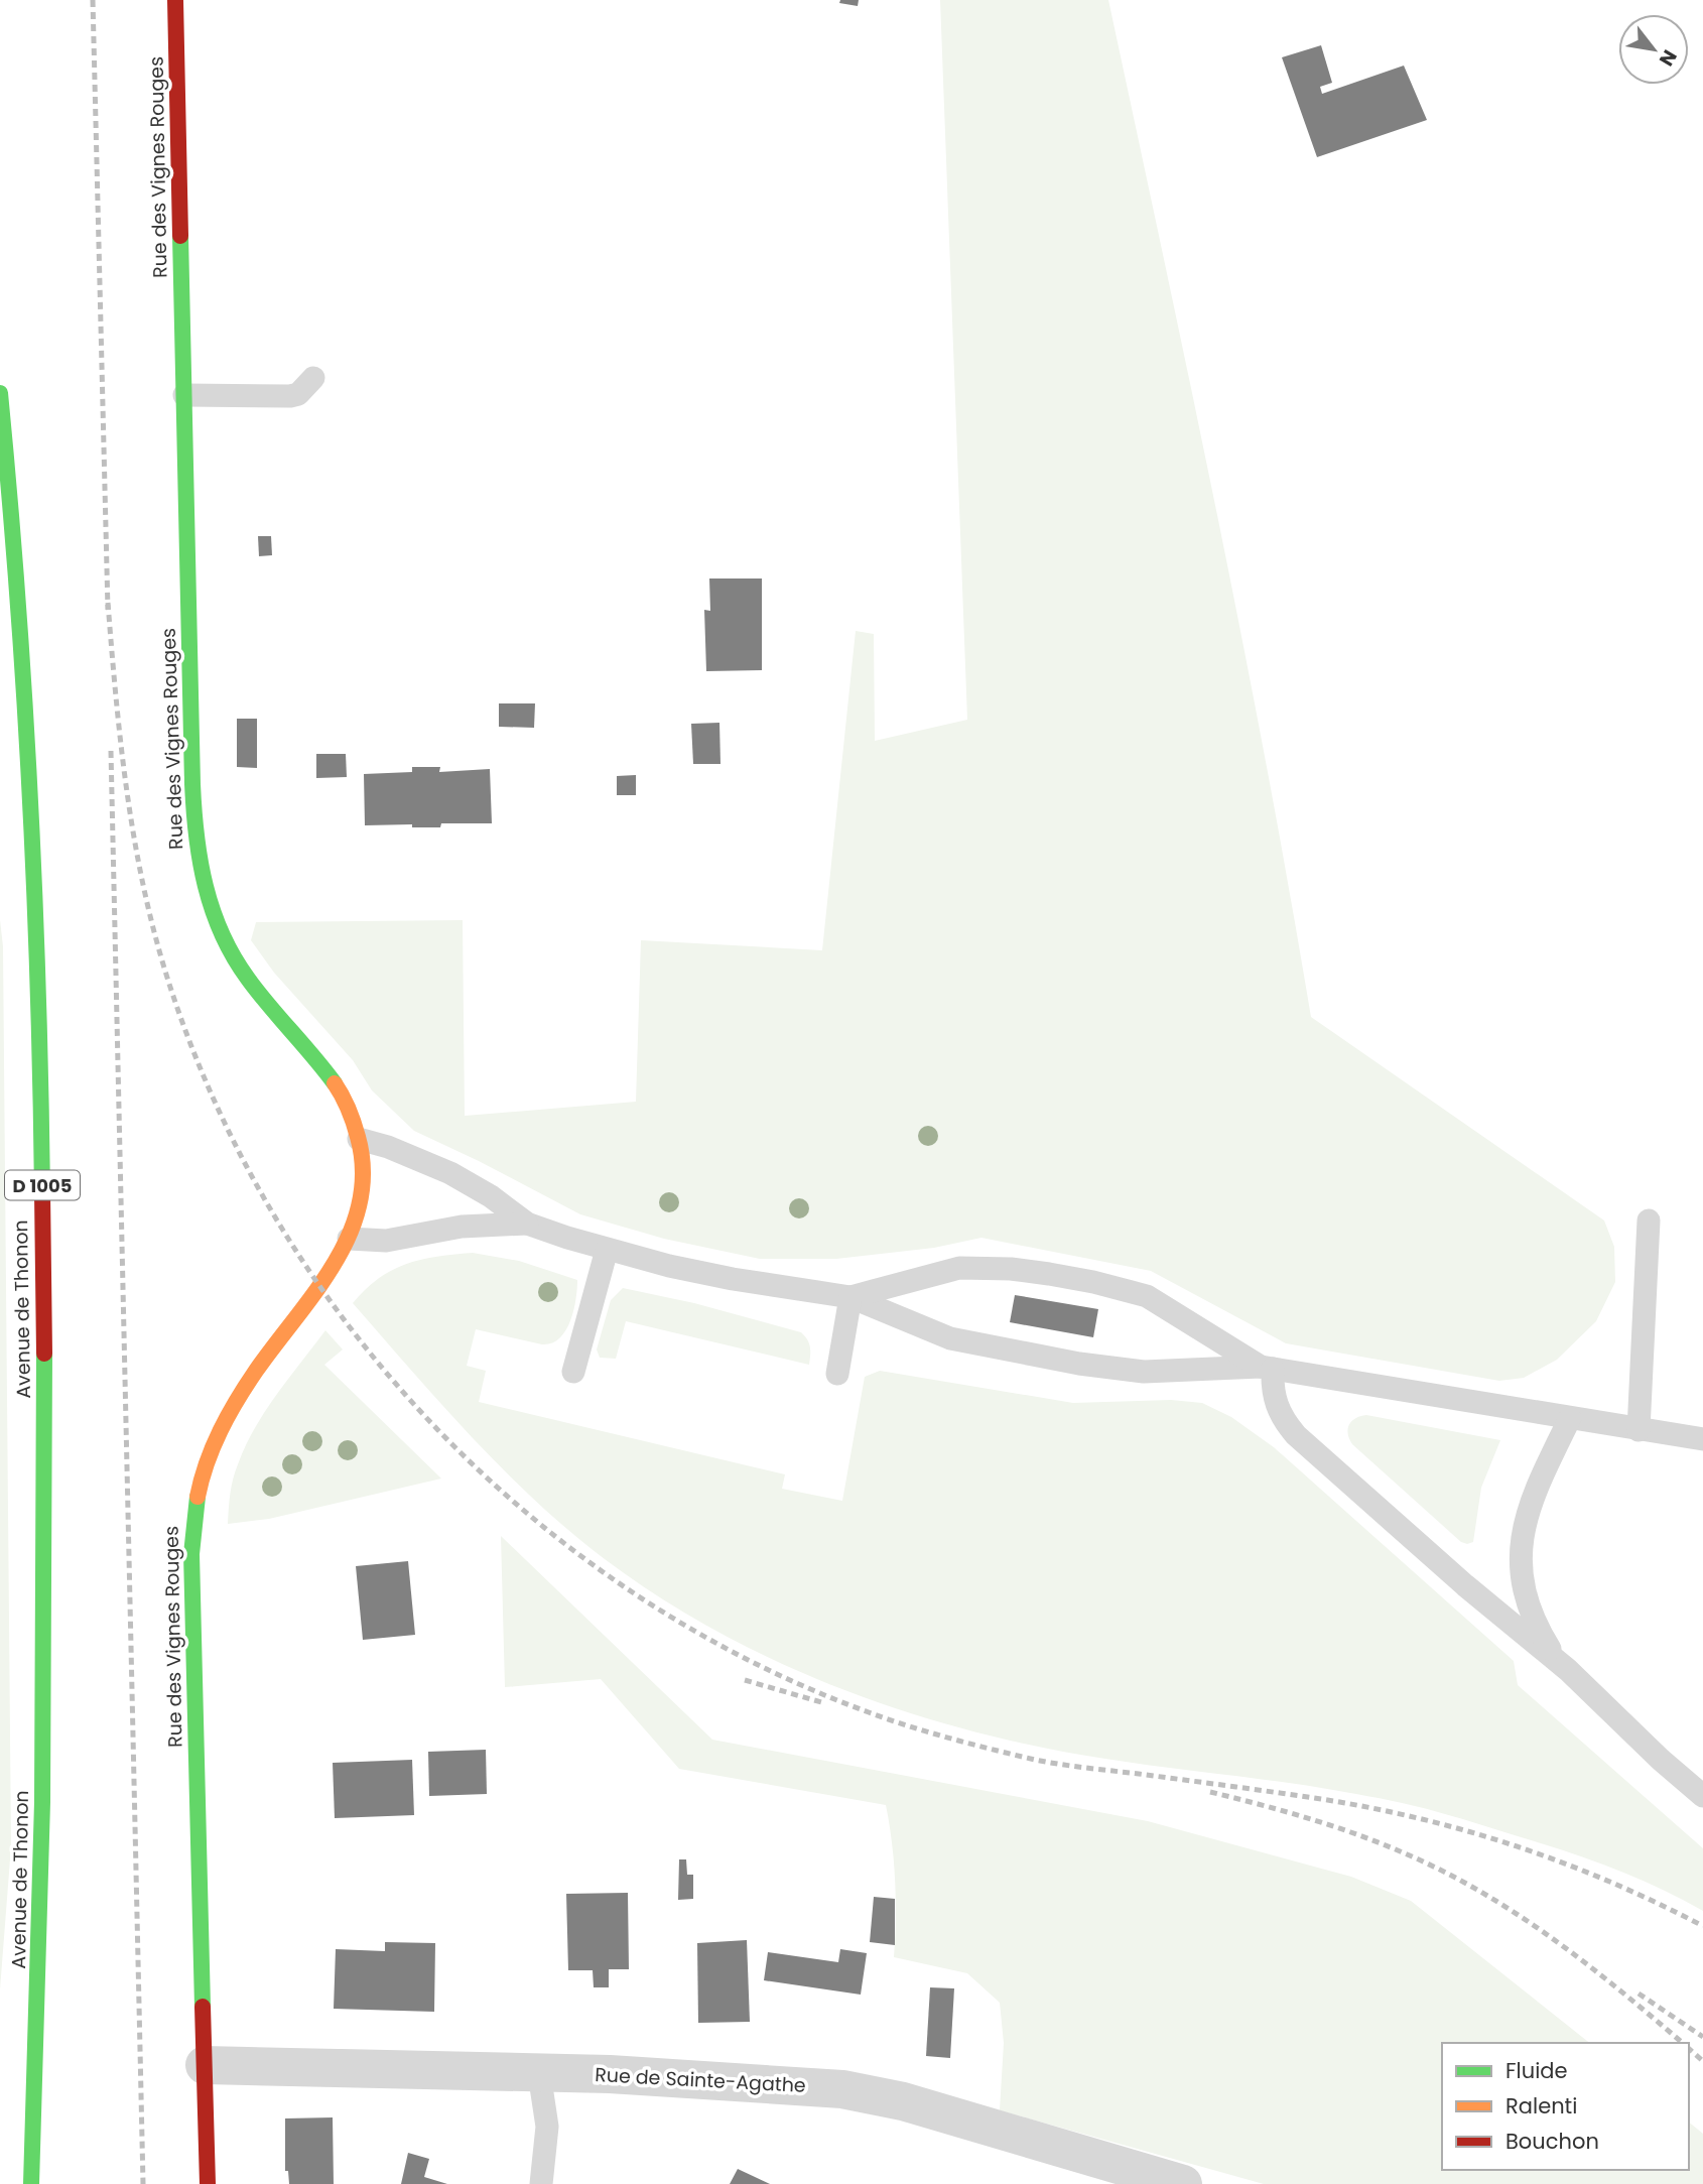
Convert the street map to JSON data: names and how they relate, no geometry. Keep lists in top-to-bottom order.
{
  "streets": {
    "street": [
      "Rue des Vignes Rouges",
      "D 1005",
      "Avenue de Thonon",
      "Rue de Sainte-Agathe"
    ]
  },
  "crossings": [
    ["Rue des Vignes Rouges", "Rue de Sainte-Agathe"]
  ],
  "legend": ["Fluide", "Ralenti", "Bouchon"],
  "north": "bottom right"
}
